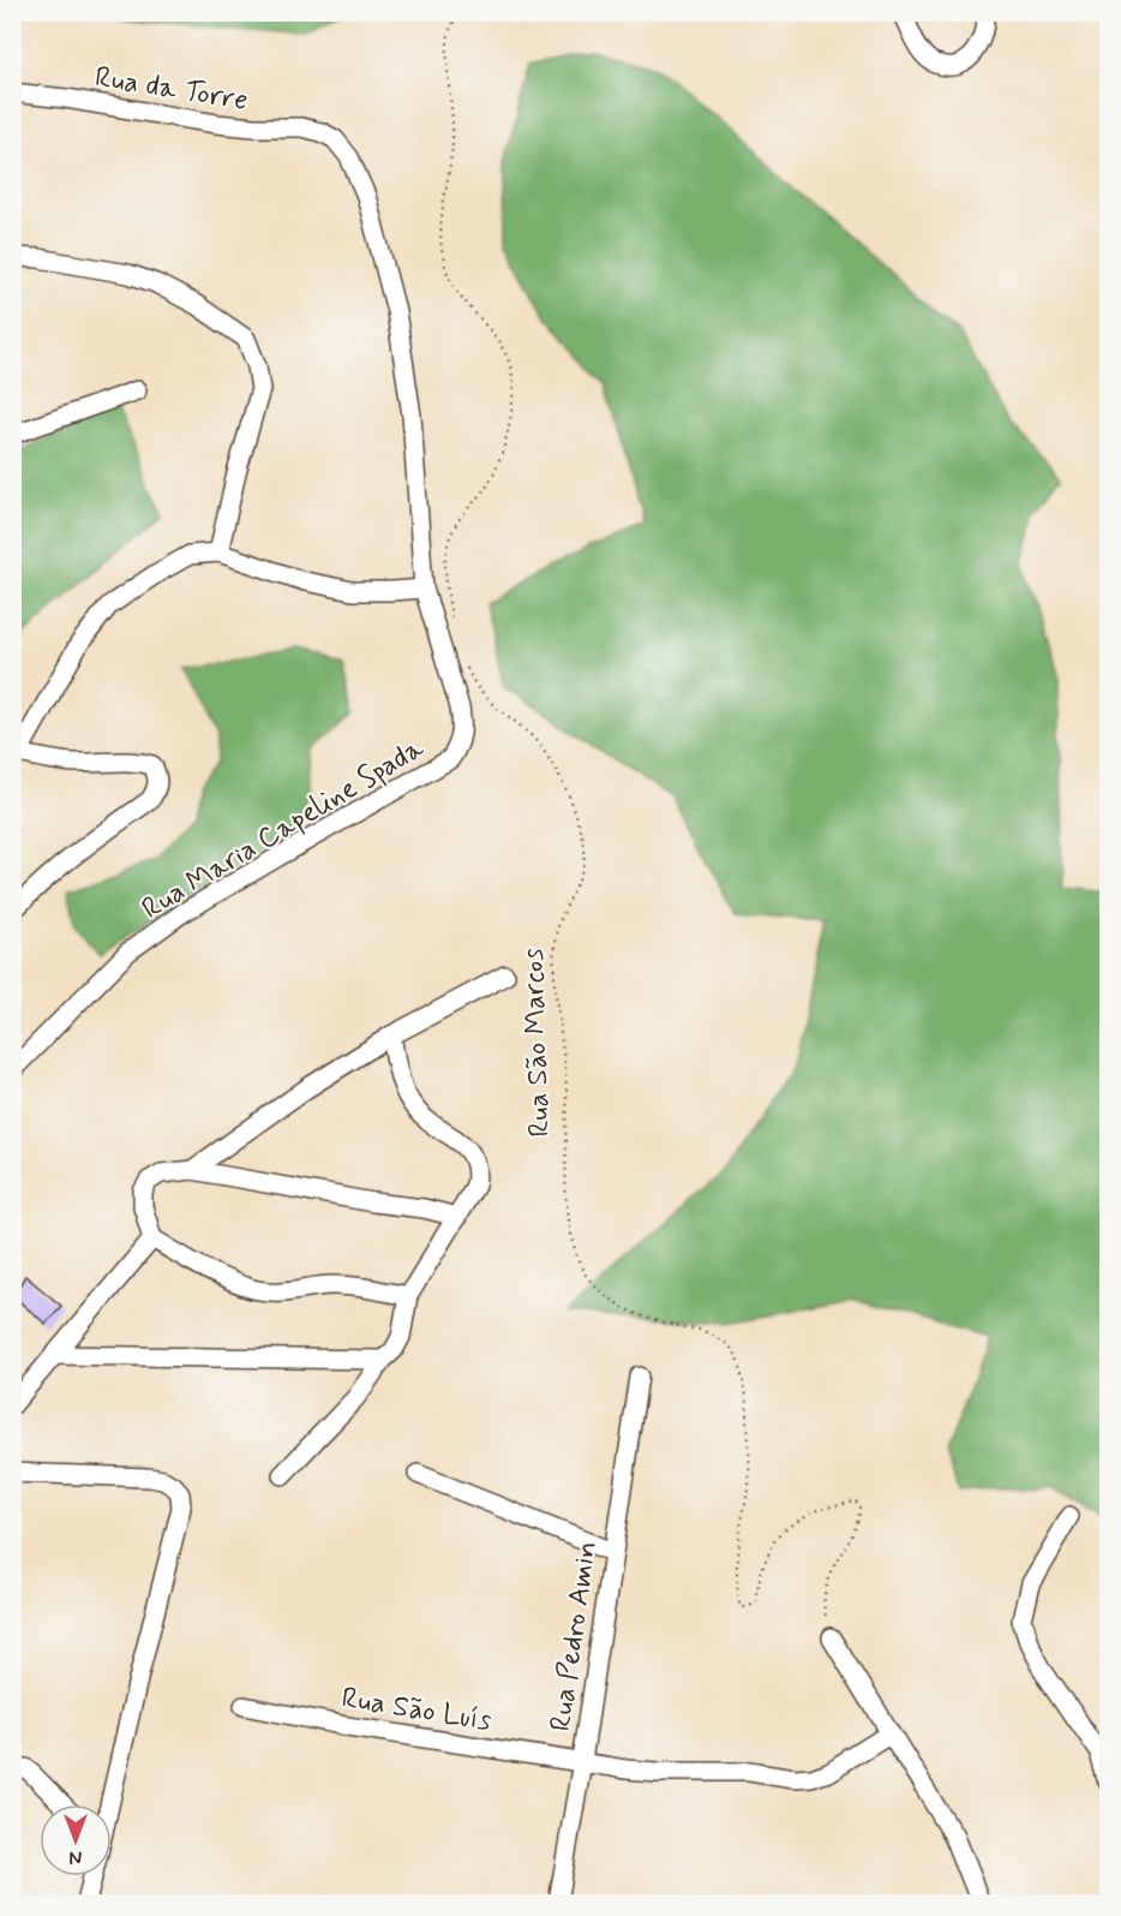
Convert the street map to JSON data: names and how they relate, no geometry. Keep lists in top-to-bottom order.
{
  "streets": {
    "street": [
      "Rua da Torre",
      "Rua Maria Capeline Spada",
      "Rua Pedro Amin",
      "Rua São Luís"
    ],
    "path": ["Rua São Marcos"]
  },
  "crossings": [
    ["Rua da Torre", "Rua Maria Capeline Spada"],
    ["Rua Pedro Amin", "Rua São Luís"]
  ],
  "north": "bottom"
}
